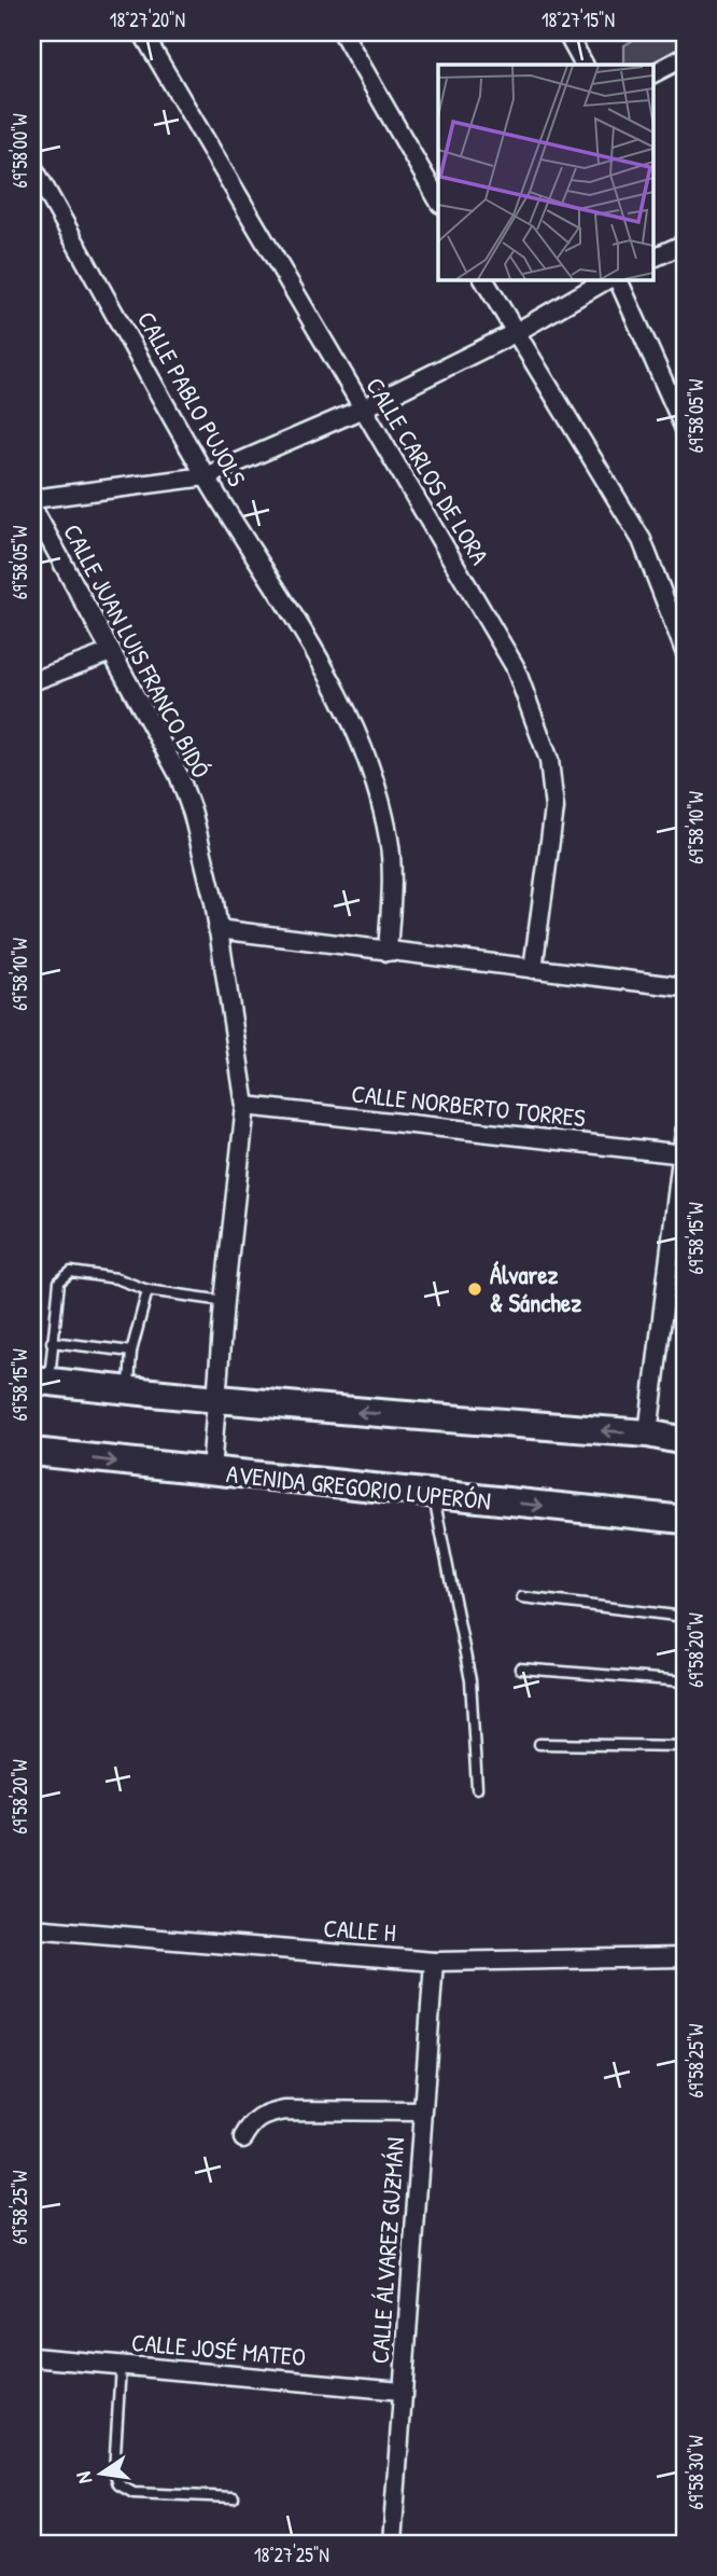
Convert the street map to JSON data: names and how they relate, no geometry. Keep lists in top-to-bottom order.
{
  "streets": {
    "main road": ["AVENIDA GREGORIO LUPERÓN"],
    "street": [
      "CALLE PABLO PUJOLS",
      "CALLE CARLOS DE LORA",
      "CALLE JUAN LUIS FRANCO BIDÓ",
      "CALLE NORBERTO TORRES",
      "CALLE H",
      "CALLE ÁLVAREZ GUZMÁN",
      "CALLE JOSÉ MATEO"
    ]
  },
  "crossings": [
    ["CALLE JUAN LUIS FRANCO BIDÓ", "CALLE NORBERTO TORRES"],
    ["CALLE JUAN LUIS FRANCO BIDÓ", "AVENIDA GREGORIO LUPERÓN"],
    ["CALLE H", "CALLE ÁLVAREZ GUZMÁN"],
    ["CALLE ÁLVAREZ GUZMÁN", "CALLE JOSÉ MATEO"]
  ],
  "places": ["Álvarez & Sánchez"],
  "north": "left",
  "coordinates": [
    "18°27'20\"N",
    "18°27'15\"N",
    "69°58'00\"W",
    "69°58'05\"W",
    "69°58'10\"W",
    "69°58'15\"W",
    "69°58'20\"W",
    "69°58'25\"W",
    "69°58'30\"W",
    "18°27'25\"N"
  ]
}
